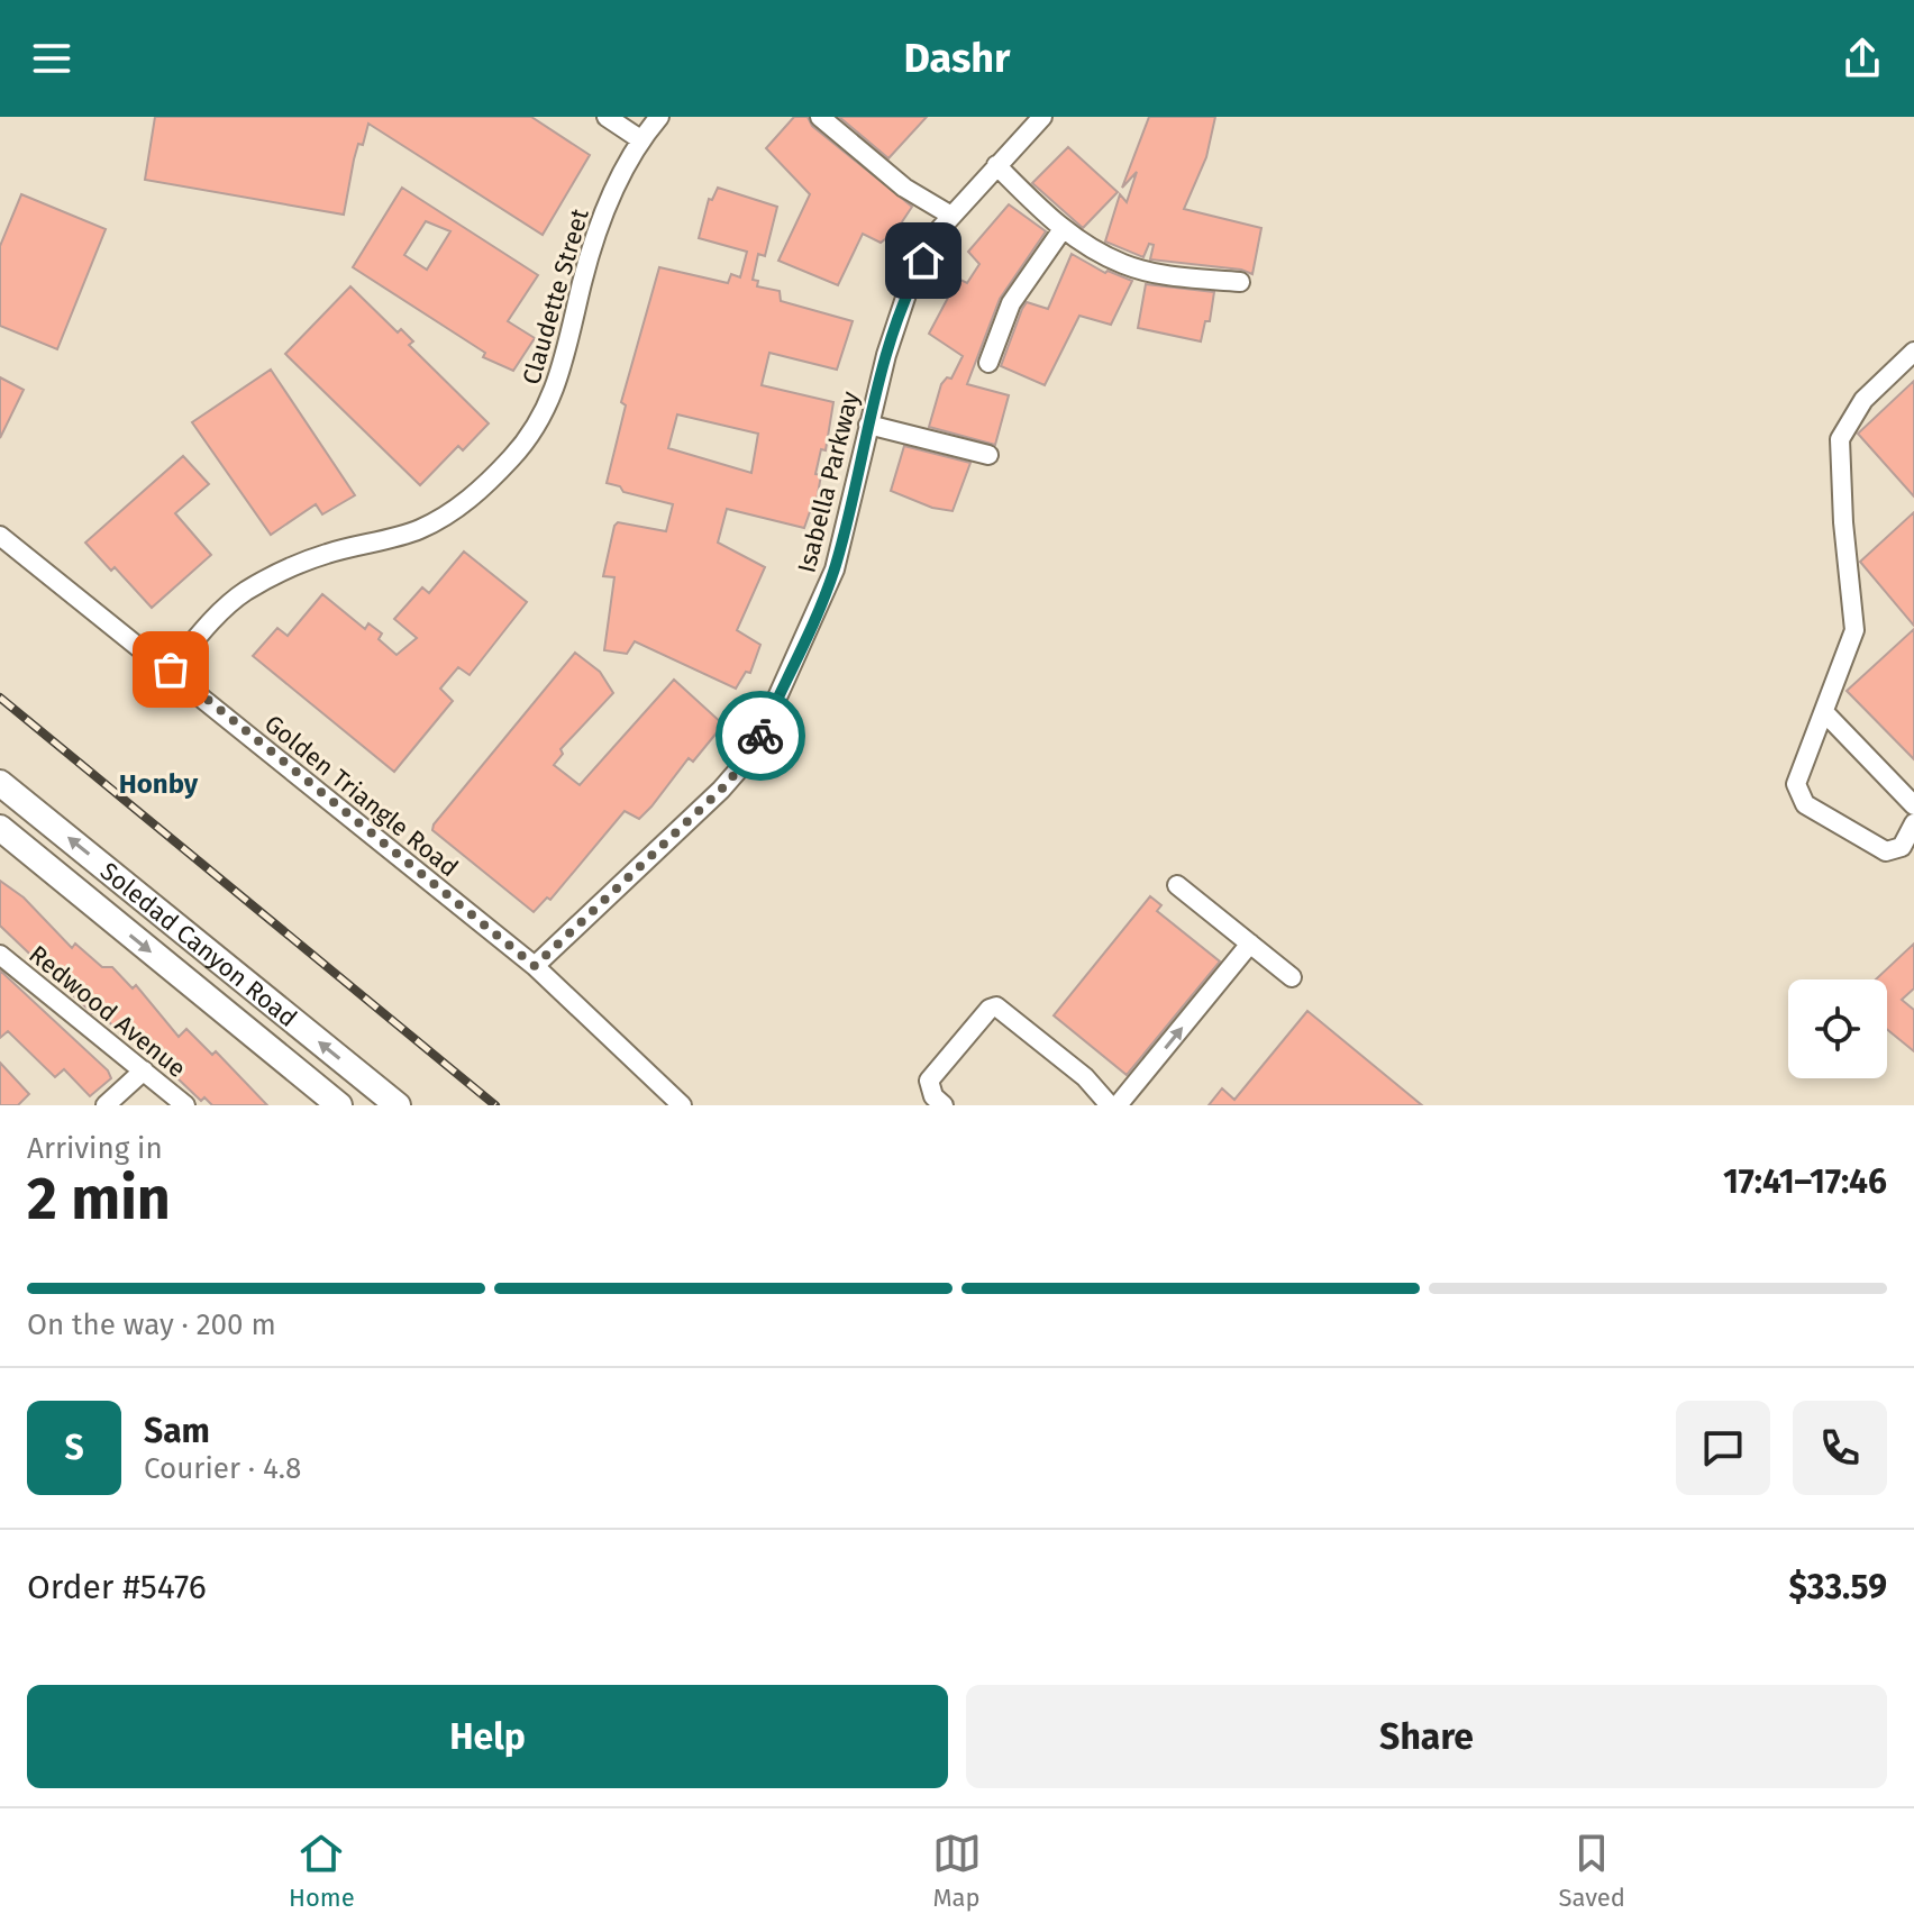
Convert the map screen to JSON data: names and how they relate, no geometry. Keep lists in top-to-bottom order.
{
  "streets": {
    "main road": ["Soledad Canyon Road"],
    "street": [
      "Claudette Street",
      "Isabella Parkway",
      "Golden Triangle Road",
      "Redwood Avenue"
    ]
  },
  "crossings": [
    ["Claudette Street", "Golden Triangle Road"],
    ["Isabella Parkway", "Golden Triangle Road"]
  ],
  "districts": ["Honby"],
  "page": {
    "header": "Dashr",
    "heading": ["2 min", "Arriving in", "17:41–17:46"],
    "panel": [
      "Sam",
      "Courier · 4.8",
      "Order #5476",
      "$33.59"
    ],
    "bar": "On the way · 200 m",
    "round": "S",
    "buttons": ["Help", "Share"],
    "tabs": ["Home", "Map", "Saved"]
  }
}
